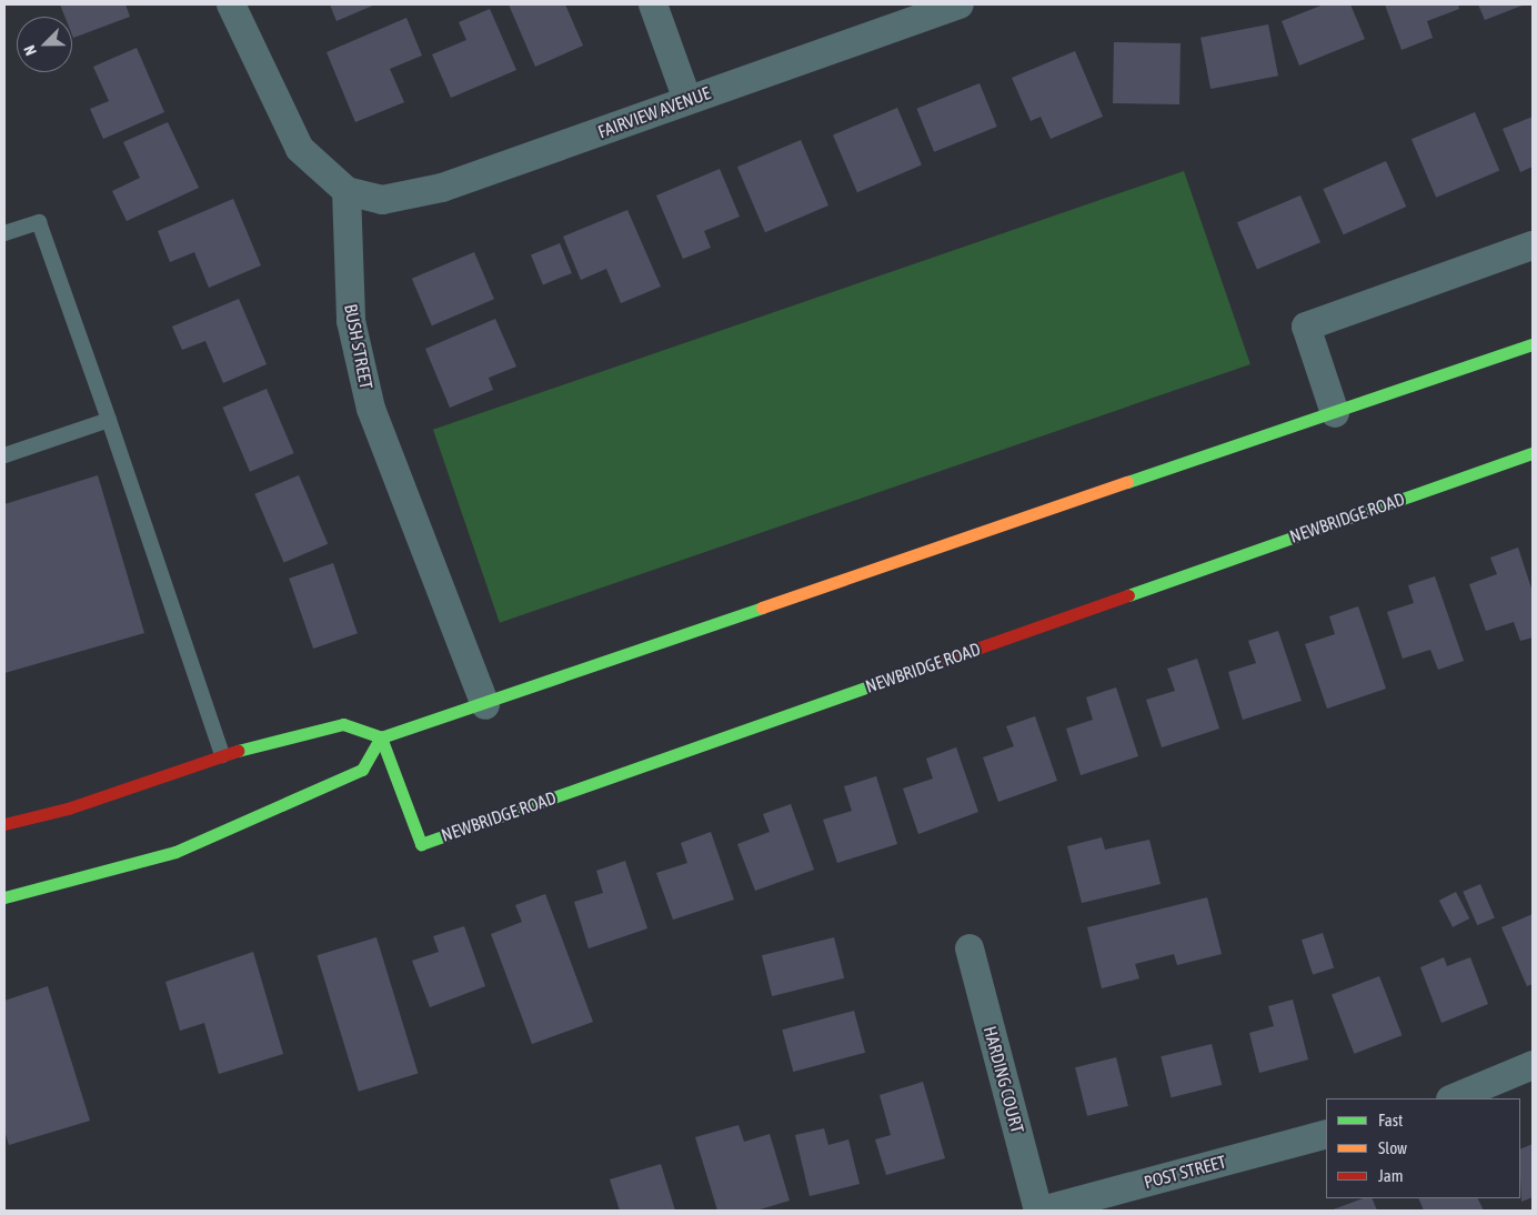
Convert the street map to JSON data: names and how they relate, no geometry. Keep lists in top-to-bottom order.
{
  "streets": {
    "main road": ["NEWBRIDGE ROAD"],
    "street": [
      "FAIRVIEW AVENUE",
      "BUSH STREET",
      "HARDING COURT",
      "POST STREET"
    ]
  },
  "crossings": [
    ["FAIRVIEW AVENUE", "BUSH STREET"],
    ["HARDING COURT", "POST STREET"]
  ],
  "legend": ["Fast", "Slow", "Jam"],
  "north": "bottom left"
}
